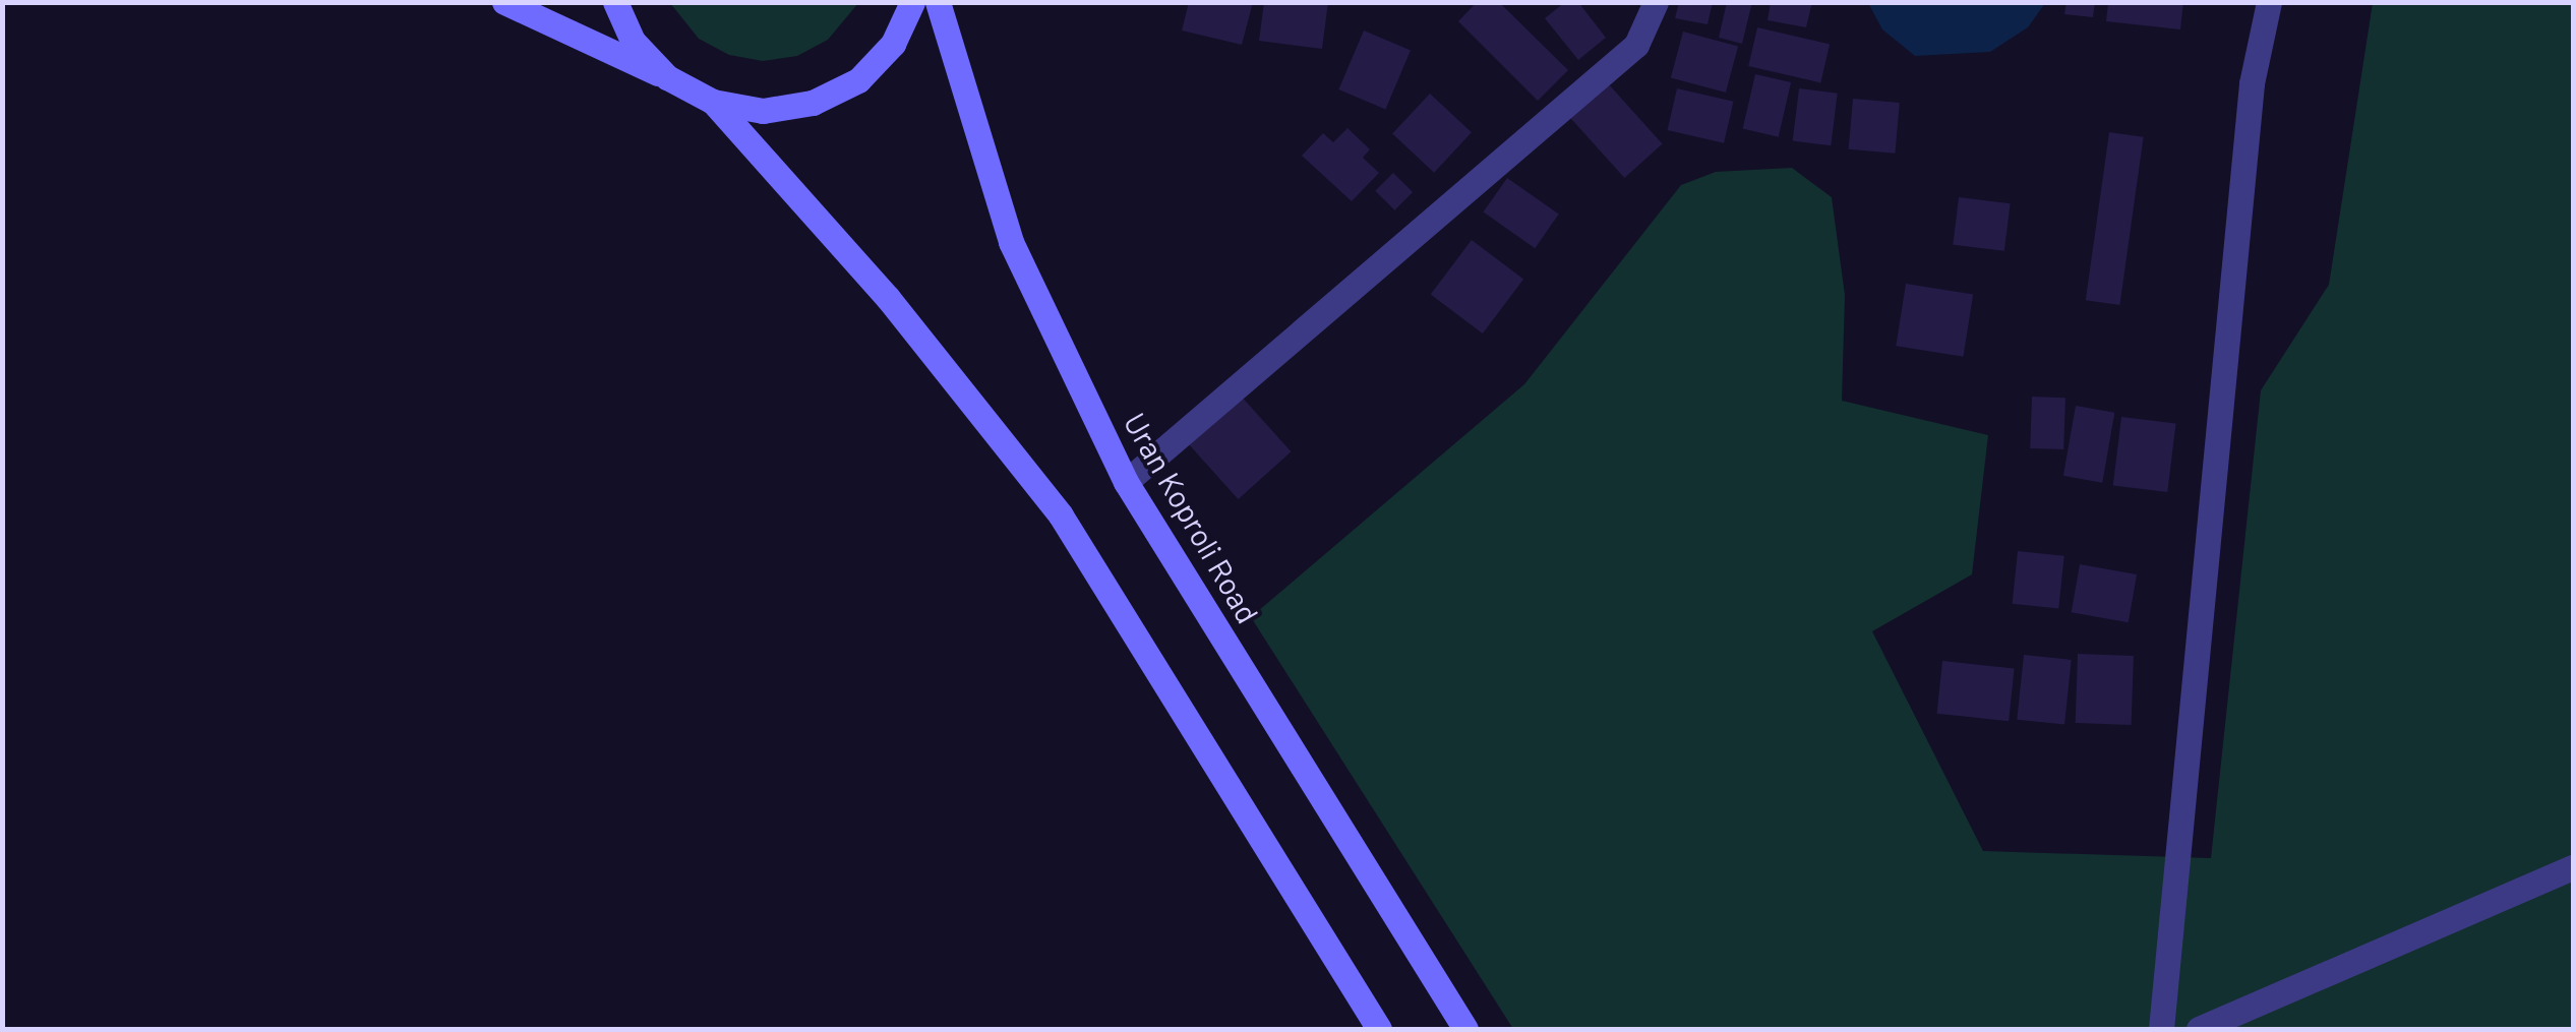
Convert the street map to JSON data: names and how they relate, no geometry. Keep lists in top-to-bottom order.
{
  "streets": {
    "main road": ["Uran Koproli Road"]
  }
}
